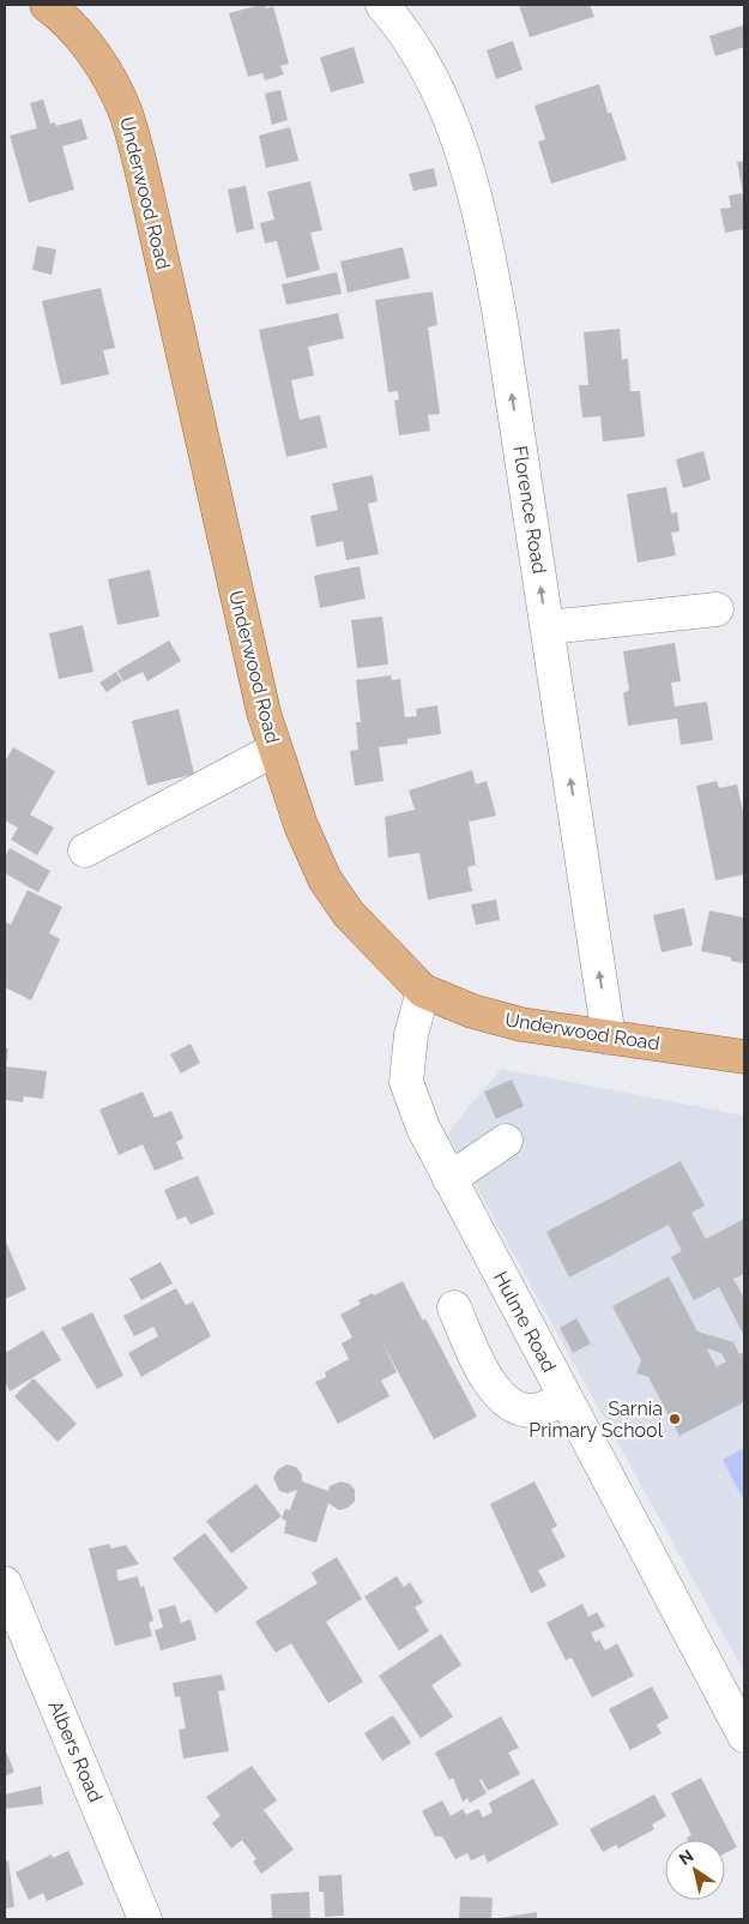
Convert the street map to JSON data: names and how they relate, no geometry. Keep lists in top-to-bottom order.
{
  "streets": {
    "main road": ["Underwood Road"],
    "street": ["Florence Road", "Hulme Road", "Albers Road"]
  },
  "crossings": [
    ["Underwood Road", "Florence Road"],
    ["Underwood Road", "Hulme Road"]
  ],
  "one_way": ["Florence Road"],
  "places": ["Sarnia Primary School"],
  "north": "top left"
}
